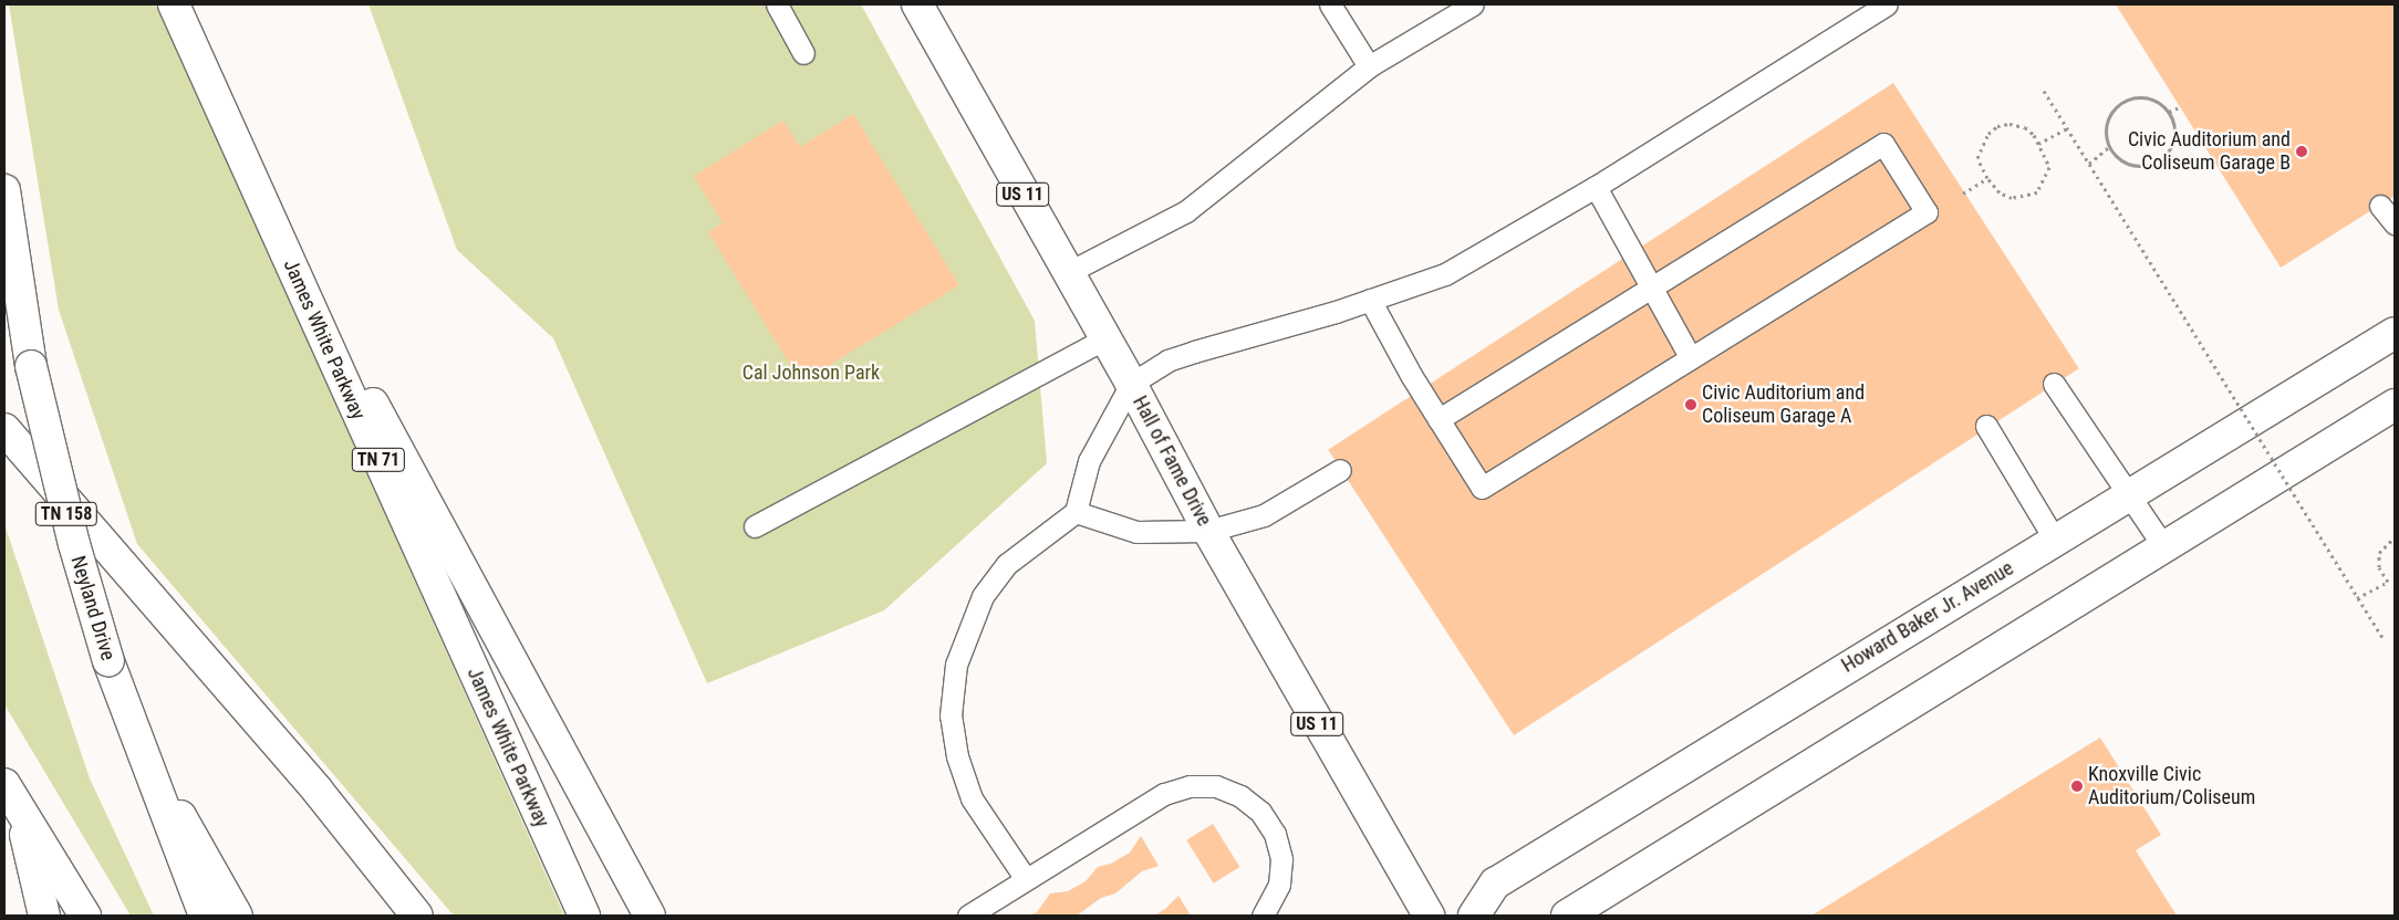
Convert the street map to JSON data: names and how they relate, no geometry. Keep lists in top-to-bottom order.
{
  "streets": {
    "main road": [
      "US 11",
      "James White Parkway",
      "TN 71",
      "Hall of Fame Drive",
      "TN 158",
      "Neyland Drive",
      "Howard Baker Jr. Avenue"
    ]
  },
  "parks": ["Cal Johnson Park"],
  "places": ["Civic Auditorium and Coliseum Garage B", "Civic Auditorium and Coliseum Garage A", "Knoxville Civic Auditorium/Coliseum"]
}
